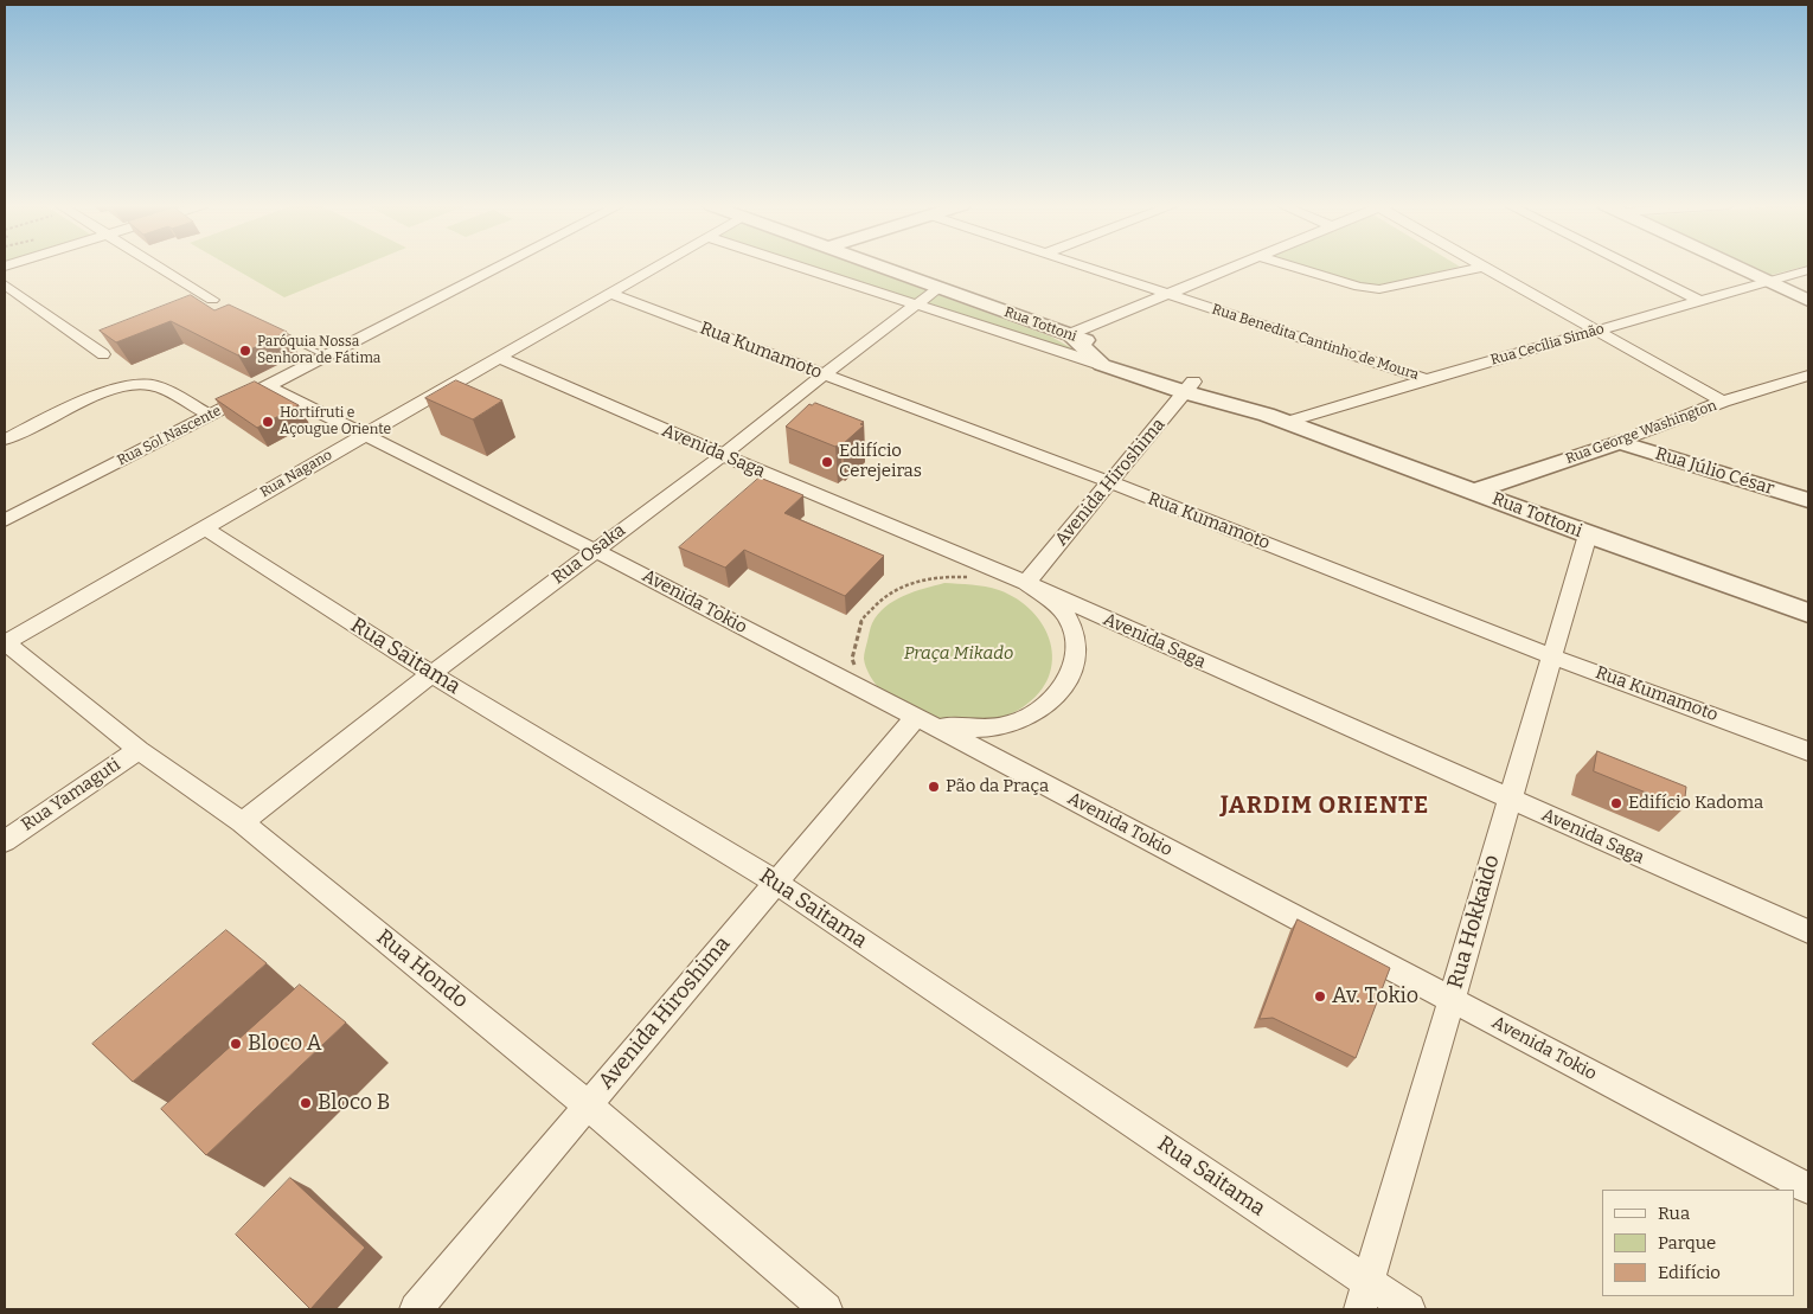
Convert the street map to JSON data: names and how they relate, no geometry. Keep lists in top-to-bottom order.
{
  "streets": {
    "street": [
      "Rua Tottoni",
      "Rua Benedita Cantinho de Moura",
      "Rua Cecília Simão",
      "Rua Kumamoto",
      "Rua George Washington",
      "Rua Sol Nascente",
      "Avenida Saga",
      "Rua Júlio César",
      "Rua Nagano",
      "Avenida Hiroshima",
      "Rua Osaka",
      "Avenida Tokio",
      "Rua Saitama",
      "Rua Yamaguti",
      "Rua Hokkaido",
      "Rua Hondo"
    ]
  },
  "crossings": [
    ["Rua Tottoni", "Rua Cecília Simão"],
    ["Rua Tottoni", "Rua George Washington"],
    ["Rua Tottoni", "Avenida Hiroshima"],
    ["Rua Tottoni", "Rua Osaka"],
    ["Rua Tottoni", "Rua Hokkaido"],
    ["Rua Benedita Cantinho de Moura", "Rua Cecília Simão"],
    ["Rua Kumamoto", "Rua Nagano"],
    ["Rua Kumamoto", "Avenida Hiroshima"],
    ["Rua Kumamoto", "Rua Osaka"],
    ["Rua Kumamoto", "Rua Hokkaido"],
    ["Rua George Washington", "Rua Júlio César"],
    ["Rua Sol Nascente", "Avenida Tokio"],
    ["Avenida Saga", "Rua Nagano"],
    ["Avenida Saga", "Avenida Hiroshima"],
    ["Avenida Saga", "Rua Osaka"],
    ["Avenida Saga", "Rua Hokkaido"],
    ["Rua Nagano", "Avenida Tokio"],
    ["Rua Nagano", "Rua Saitama"],
    ["Rua Nagano", "Rua Hondo"],
    ["Avenida Hiroshima", "Avenida Tokio"],
    ["Avenida Hiroshima", "Rua Saitama"],
    ["Avenida Hiroshima", "Rua Hondo"],
    ["Rua Osaka", "Avenida Tokio"],
    ["Rua Osaka", "Rua Saitama"],
    ["Rua Osaka", "Rua Hondo"],
    ["Avenida Tokio", "Rua Hokkaido"],
    ["Rua Saitama", "Rua Hokkaido"],
    ["Rua Yamaguti", "Rua Hondo"]
  ],
  "districts": ["JARDIM ORIENTE"],
  "parks": ["Praça Mikado"],
  "places": [
    "Paróquia Nossa Senhora de Fátima",
    "Hortifruti e Açougue Oriente",
    "Edifício Cerejeiras",
    "Pão da Praça",
    "Edifício Kadoma",
    "Av. Tokio",
    "Bloco A",
    "Bloco B"
  ],
  "legend": ["Rua", "Parque", "Edifício"]
}
